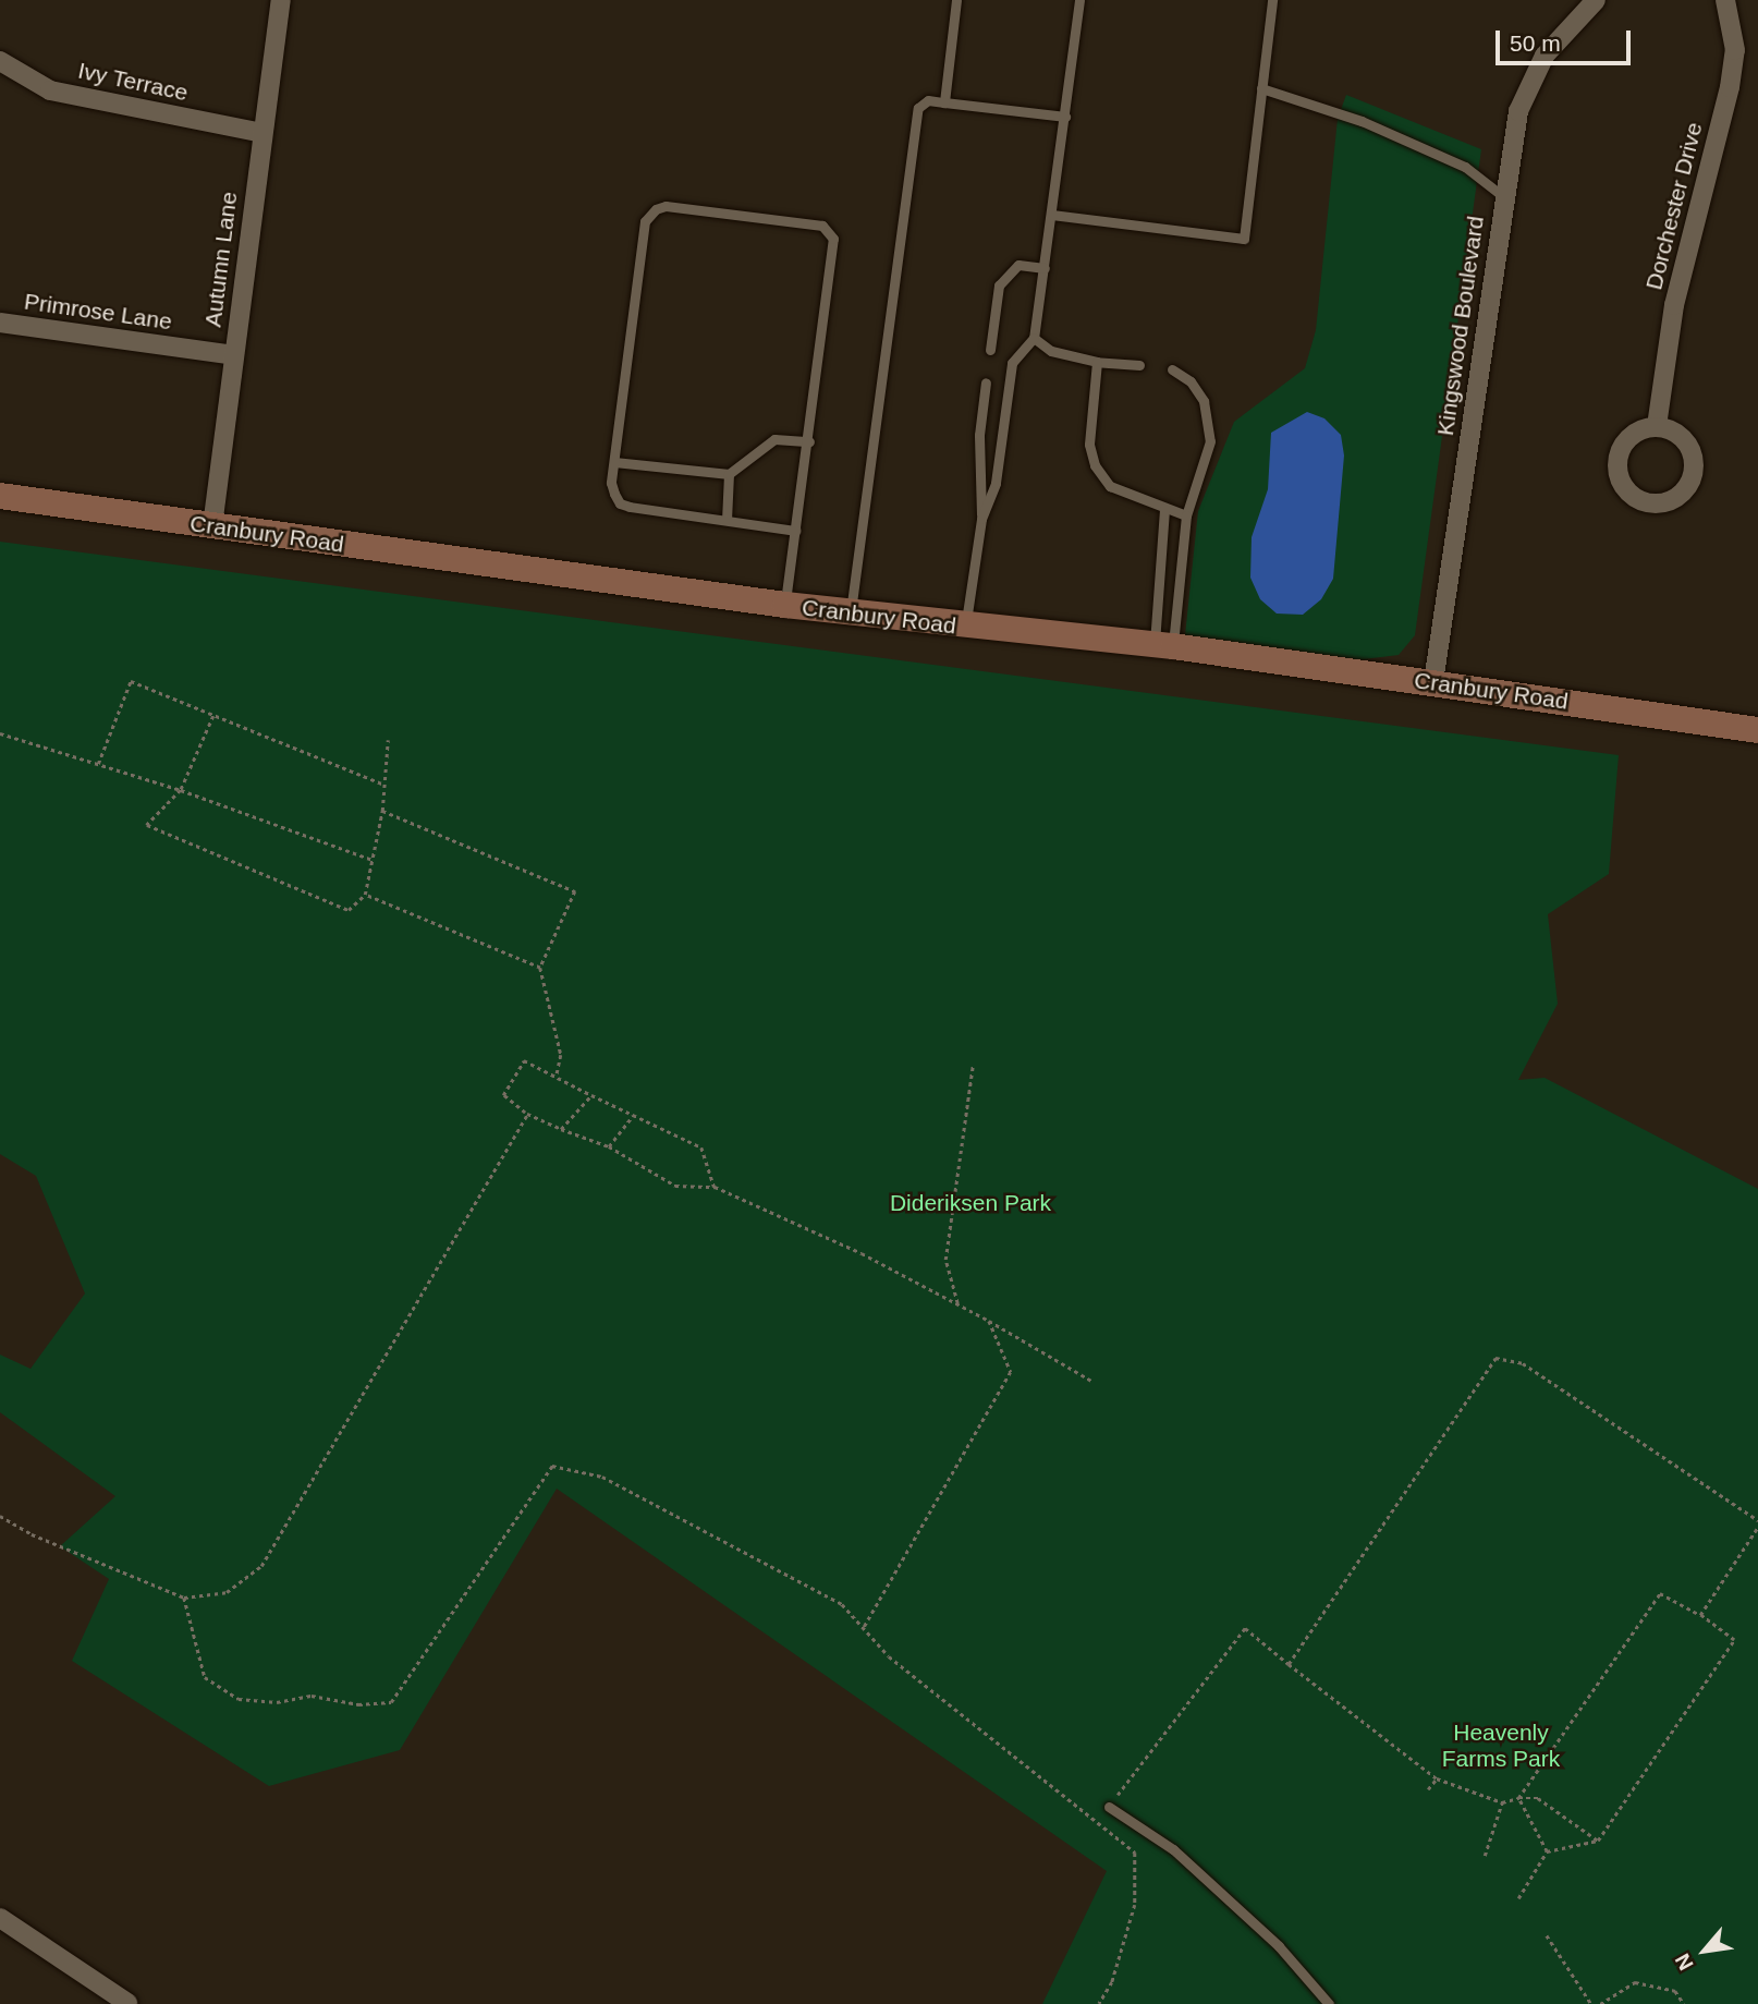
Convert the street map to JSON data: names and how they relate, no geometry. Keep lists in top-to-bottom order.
{
  "streets": {
    "main road": ["Cranbury Road"],
    "street": [
      "Ivy Terrace",
      "Dorchester Drive",
      "Autumn Lane",
      "Primrose Lane",
      "Kingswood Boulevard"
    ]
  },
  "crossings": [
    ["Ivy Terrace", "Autumn Lane"],
    ["Autumn Lane", "Primrose Lane"],
    ["Autumn Lane", "Cranbury Road"],
    ["Kingswood Boulevard", "Cranbury Road"]
  ],
  "parks": ["Dideriksen Park", "Heavenly Farms Park"],
  "scale_bar": "50 m",
  "north": "bottom left"
}
